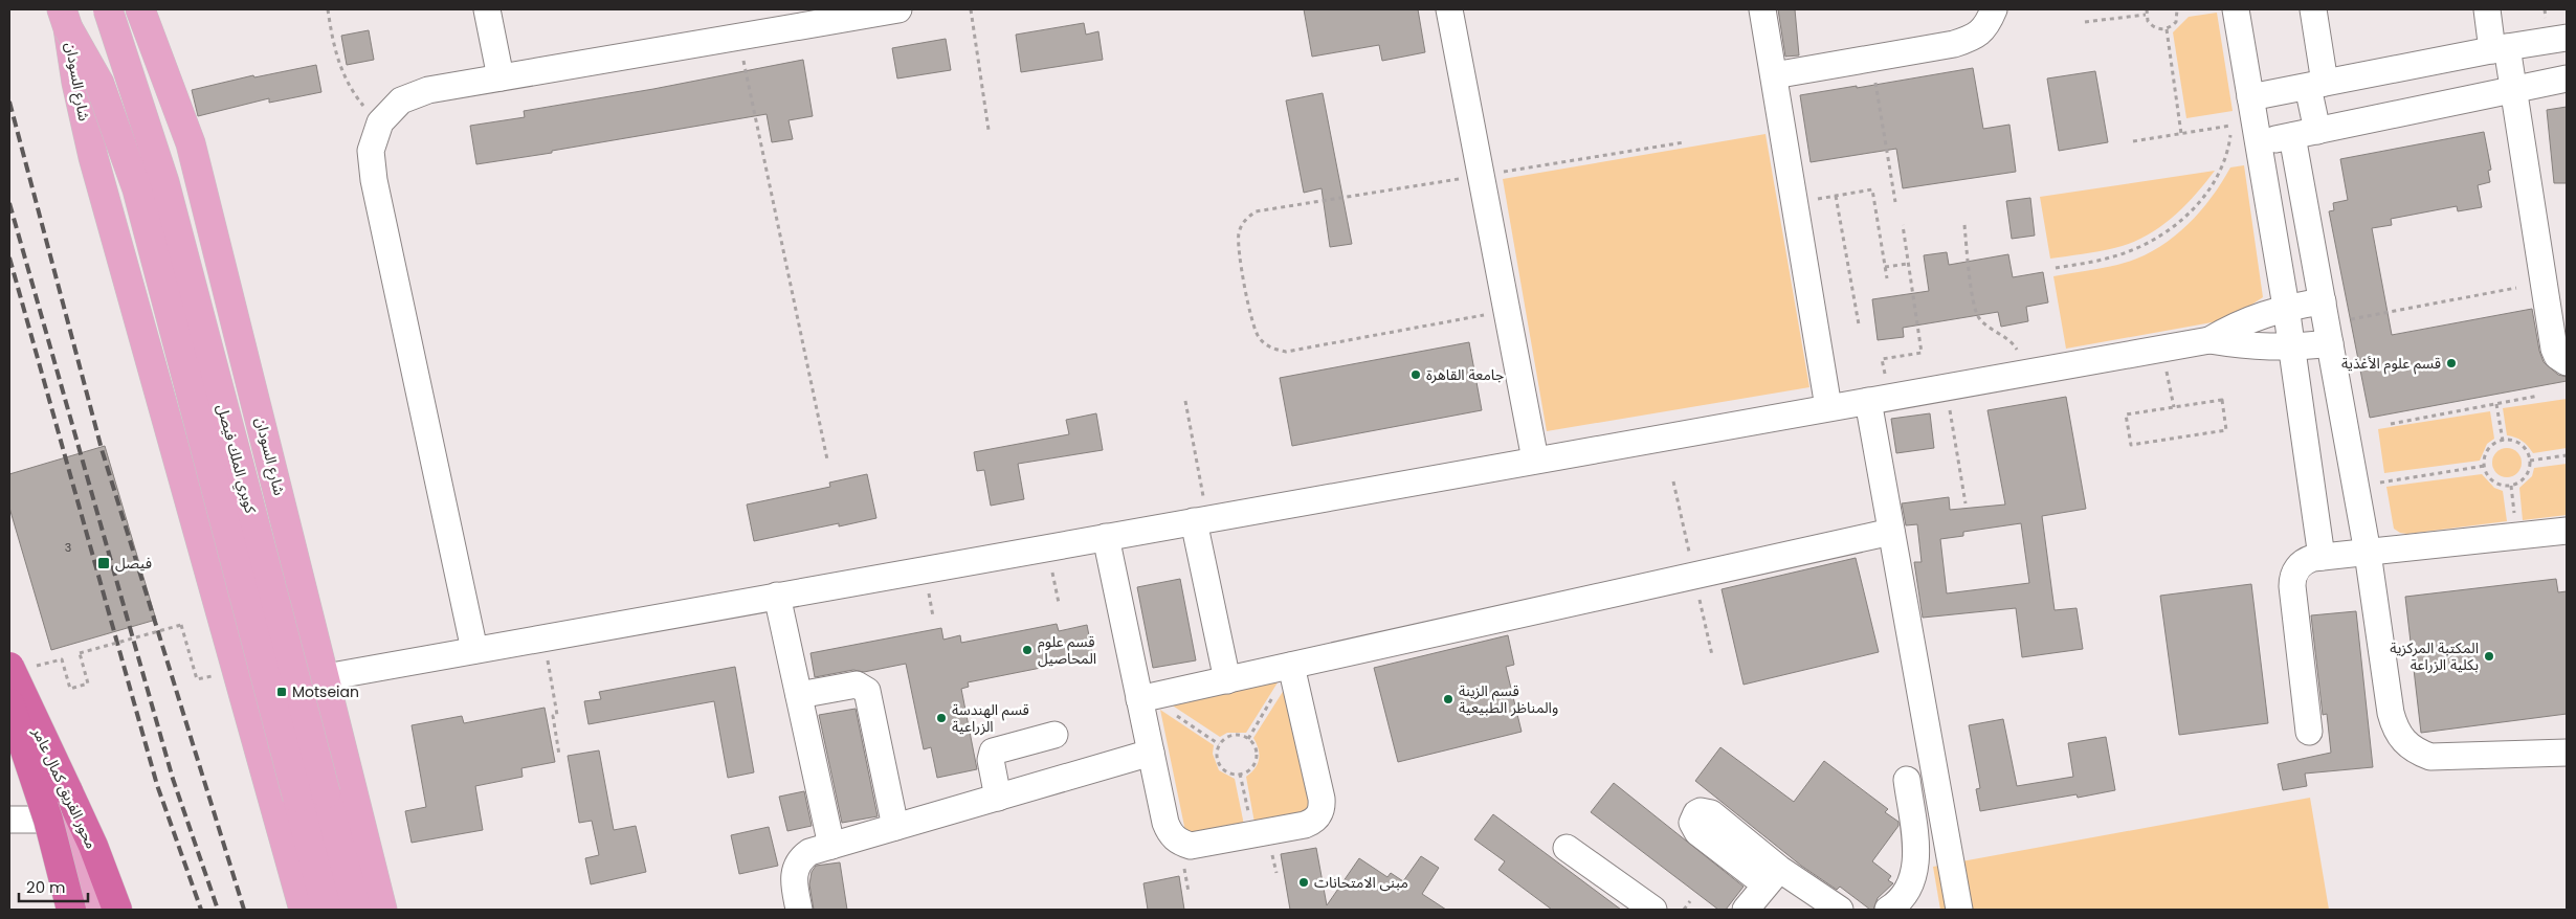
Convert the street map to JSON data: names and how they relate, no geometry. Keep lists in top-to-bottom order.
{
  "streets": {
    "highway": ["محور الفريق كمال عامر"],
    "main road": ["شارع السودان", "كوبري الملك فيصل"]
  },
  "crossings": [
    ["شارع السودان", "كوبري الملك فيصل"]
  ],
  "places": {
    "other": [
      "قسم علوم الأغذية",
      "جامعة القاهرة",
      "قسم علوم المحاصيل",
      "المكتبة المركزية بكلية الزراعة",
      "قسم الزينة والمناظر الطبيعية",
      "قسم الهندسة الزراعية",
      "مبنى الامتحانات"
    ],
    "transit": ["فيصل", "Motseian"]
  },
  "house_numbers": ["3"],
  "scale_bar": "20 m"
}
